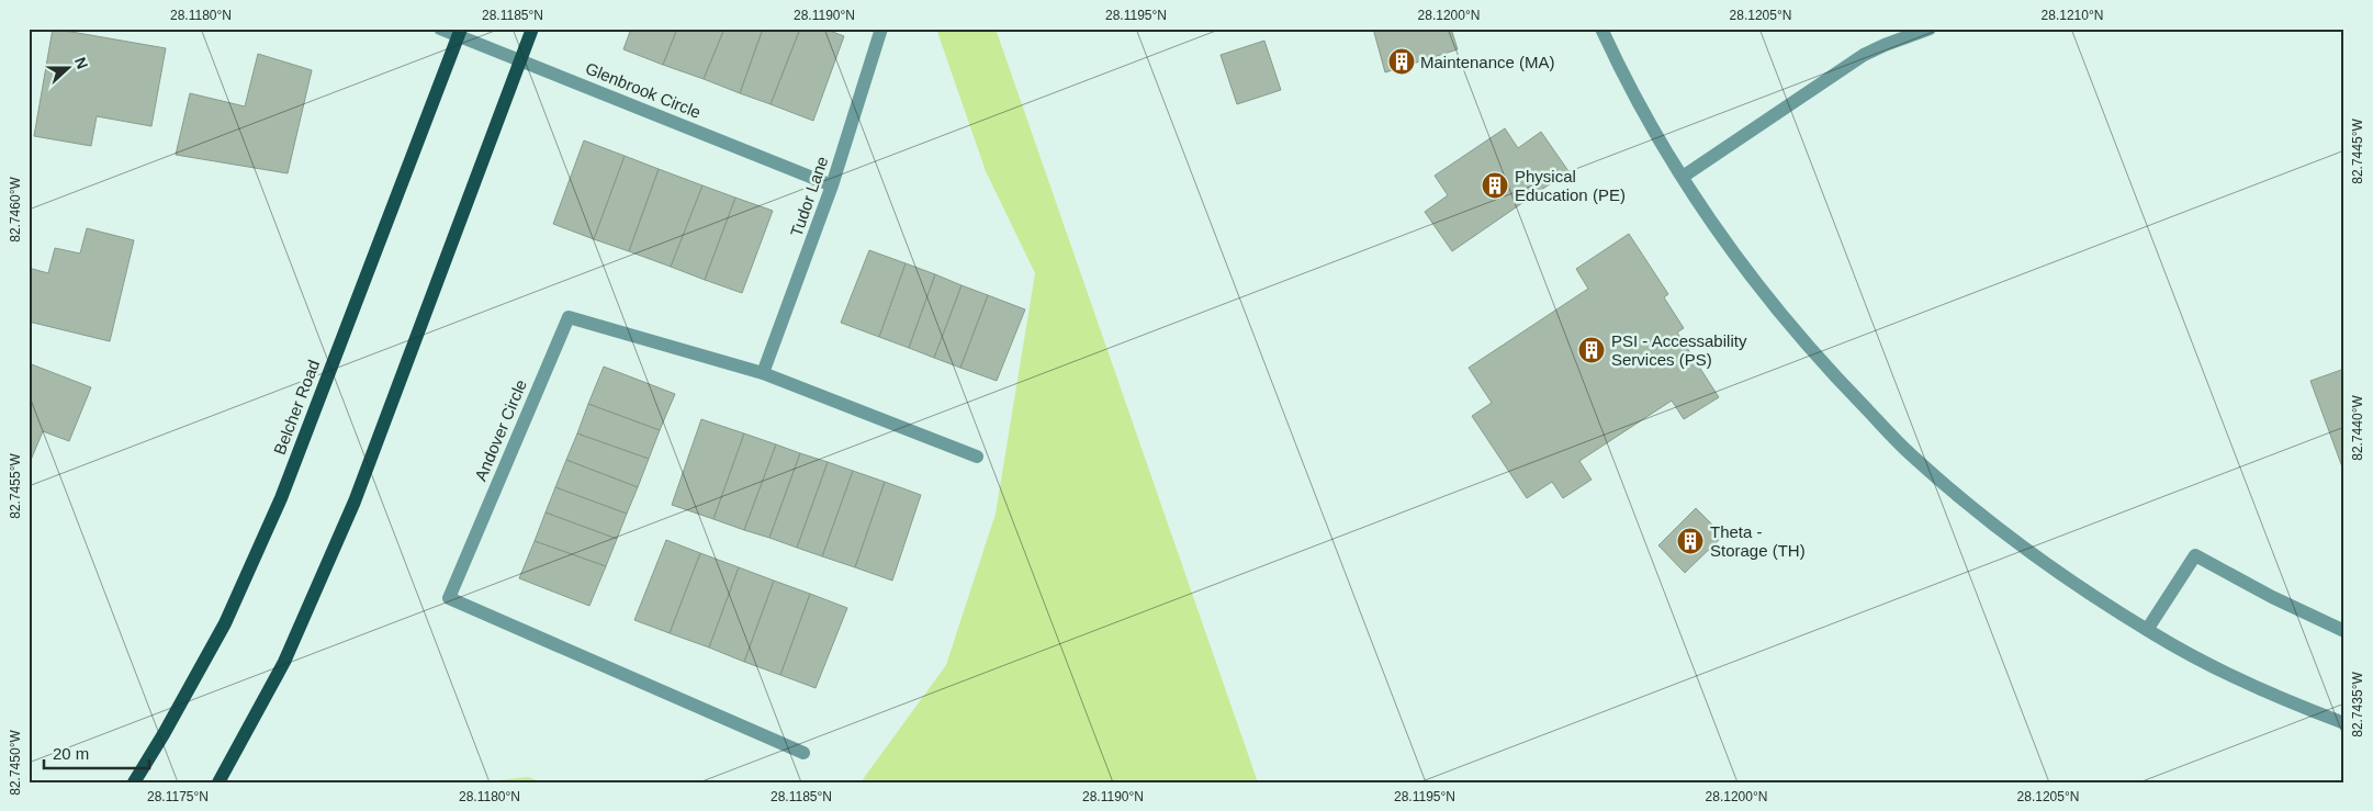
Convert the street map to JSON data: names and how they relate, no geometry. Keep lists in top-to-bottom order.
{
  "streets": {
    "main road": ["Belcher Road"],
    "street": ["Glenbrook Circle", "Tudor Lane", "Andover Circle"]
  },
  "crossings": [
    ["Glenbrook Circle", "Tudor Lane"],
    ["Glenbrook Circle", "Belcher Road"],
    ["Tudor Lane", "Andover Circle"]
  ],
  "places": {
    "building": [
      "Maintenance (MA)",
      "Physical Education (PE)",
      "PSI - Accessability Services (PS)",
      "Theta - Storage (TH)"
    ]
  },
  "scale_bar": "20 m",
  "north": "right",
  "coordinates": [
    "28.1180°N",
    "28.1185°N",
    "28.1190°N",
    "28.1195°N",
    "28.1200°N",
    "28.1205°N",
    "28.1210°N",
    "82.7445°W",
    "82.7460°W",
    "82.7440°W",
    "82.7455°W",
    "82.7435°W",
    "82.7450°W",
    "28.1175°N"
  ]
}
